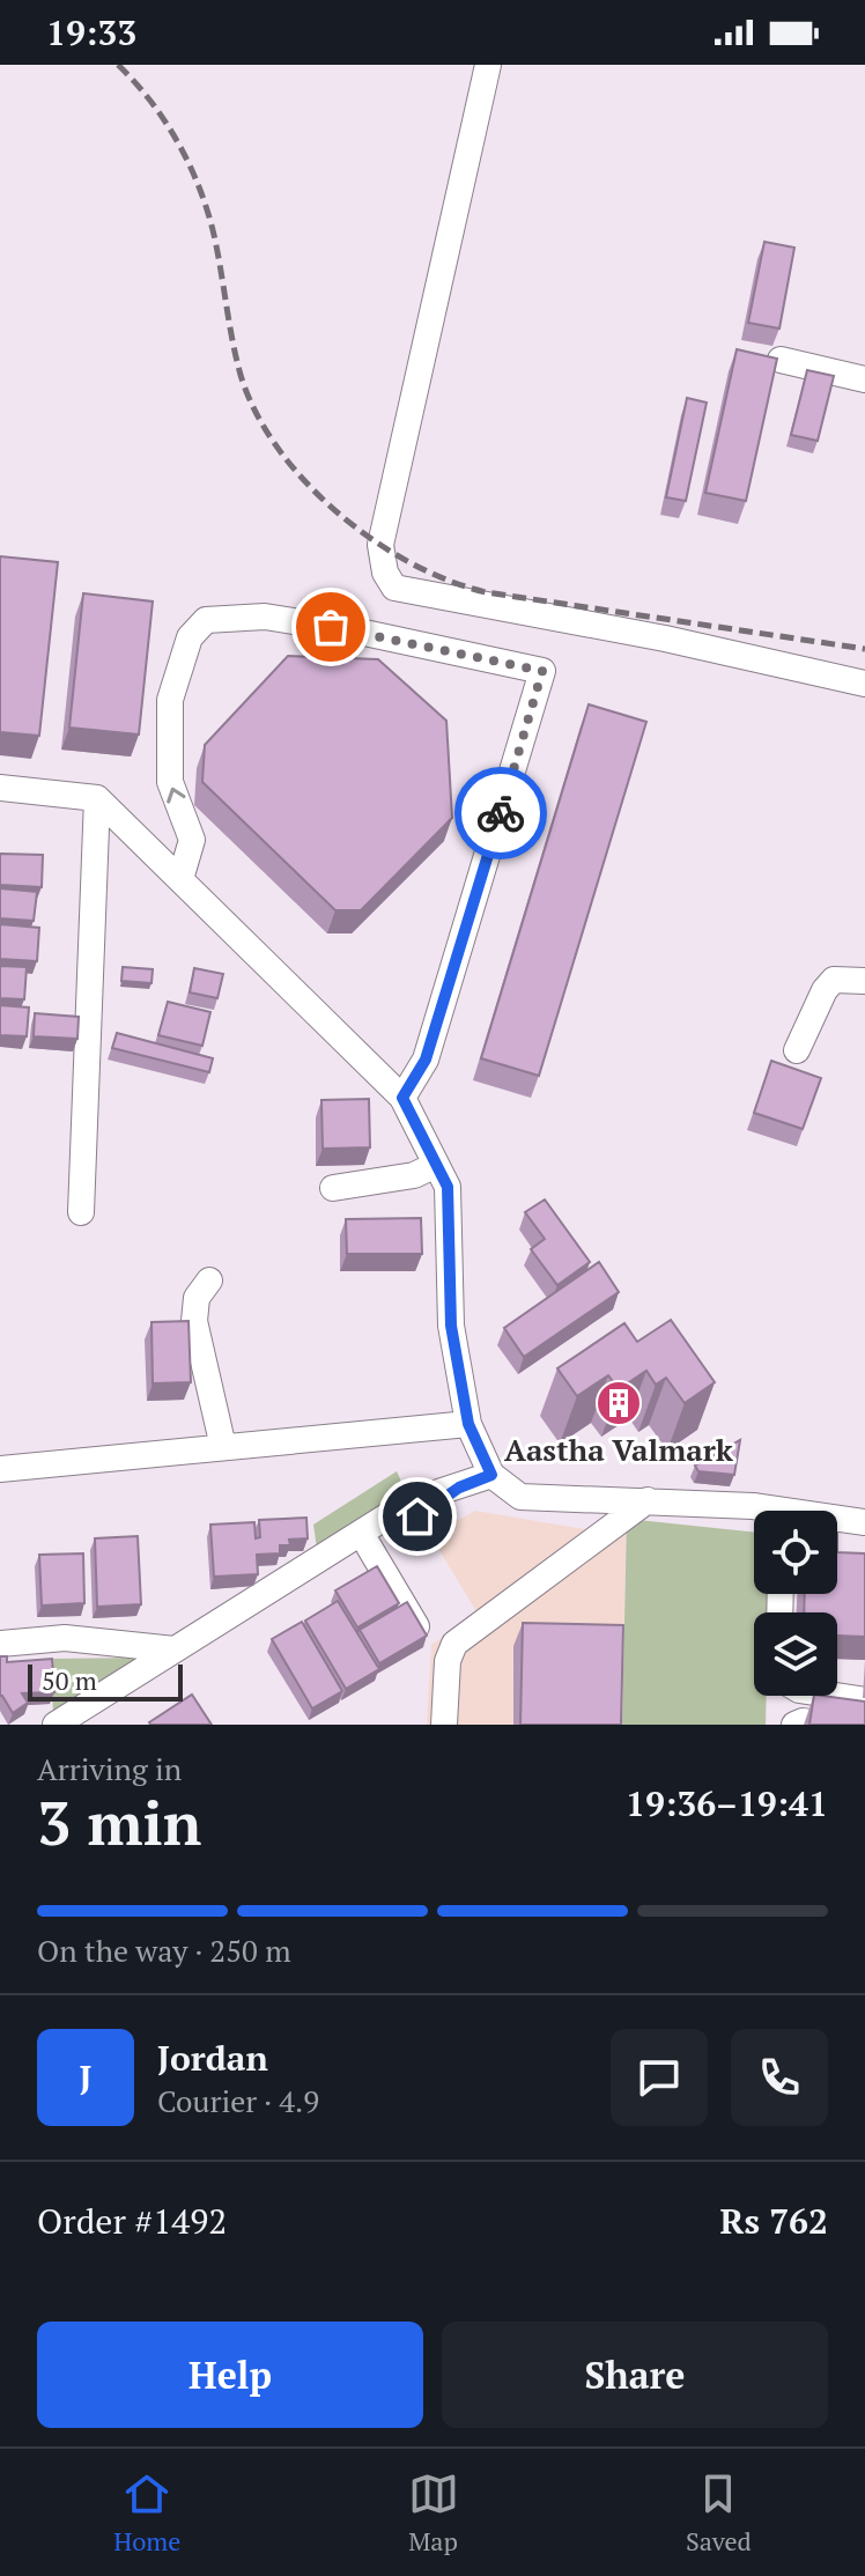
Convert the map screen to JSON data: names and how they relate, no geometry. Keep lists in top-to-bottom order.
{
  "places": {
    "building": ["Aastha Valmark"]
  },
  "scale_bar": "50 m",
  "page": {
    "status": "19:33",
    "scale": "50 m",
    "heading": ["3 min", "Arriving in", "19:36–19:41"],
    "panel": [
      "Jordan",
      "Courier · 4.9",
      "Order #1492",
      "Rs 762"
    ],
    "bar": "On the way · 250 m",
    "round": "J",
    "buttons": ["Help", "Share"],
    "tabs": ["Home", "Map", "Saved"]
  }
}
